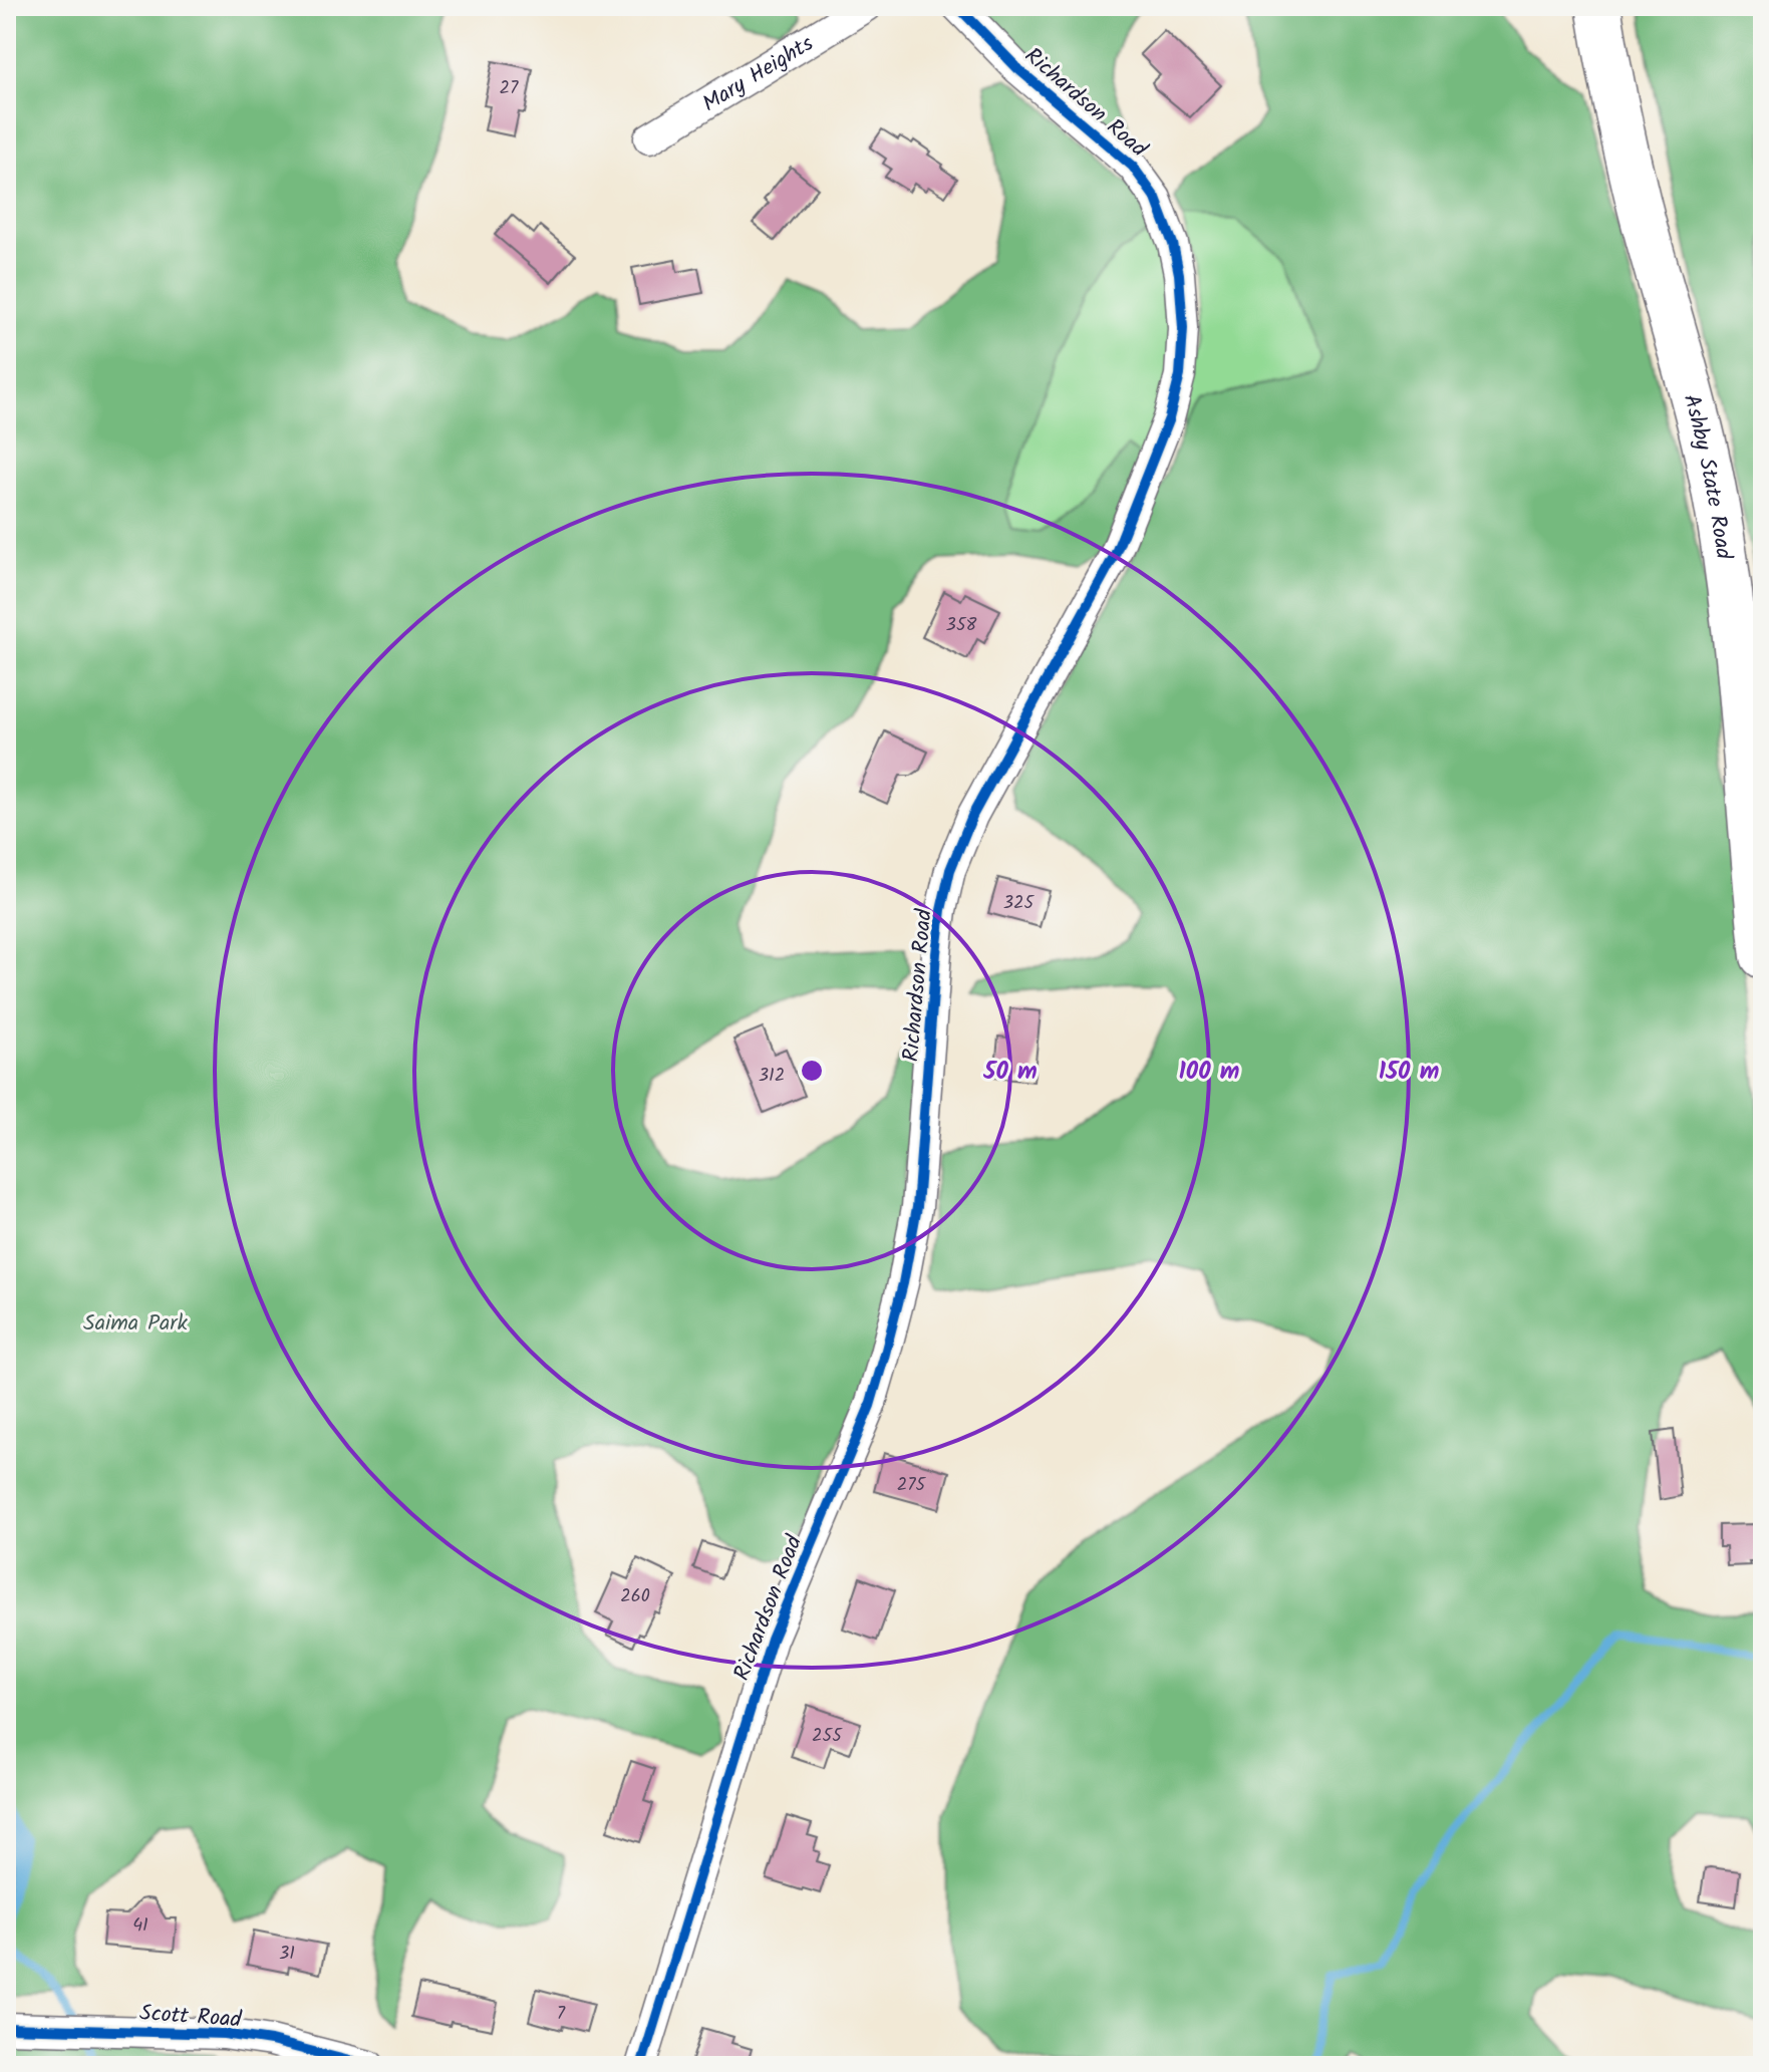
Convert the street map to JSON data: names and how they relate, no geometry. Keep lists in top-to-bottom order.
{
  "streets": {
    "main road": ["Ashby State Road"],
    "street": ["Mary Heights", "Richardson Road", "Scott Road"]
  },
  "parks": ["Saima Park"],
  "house_numbers": [
    "27",
    "358",
    "325",
    "312",
    "275",
    "260",
    "255",
    "41",
    "31",
    "7"
  ],
  "rings": ["50 m", "100 m", "150 m"]
}
